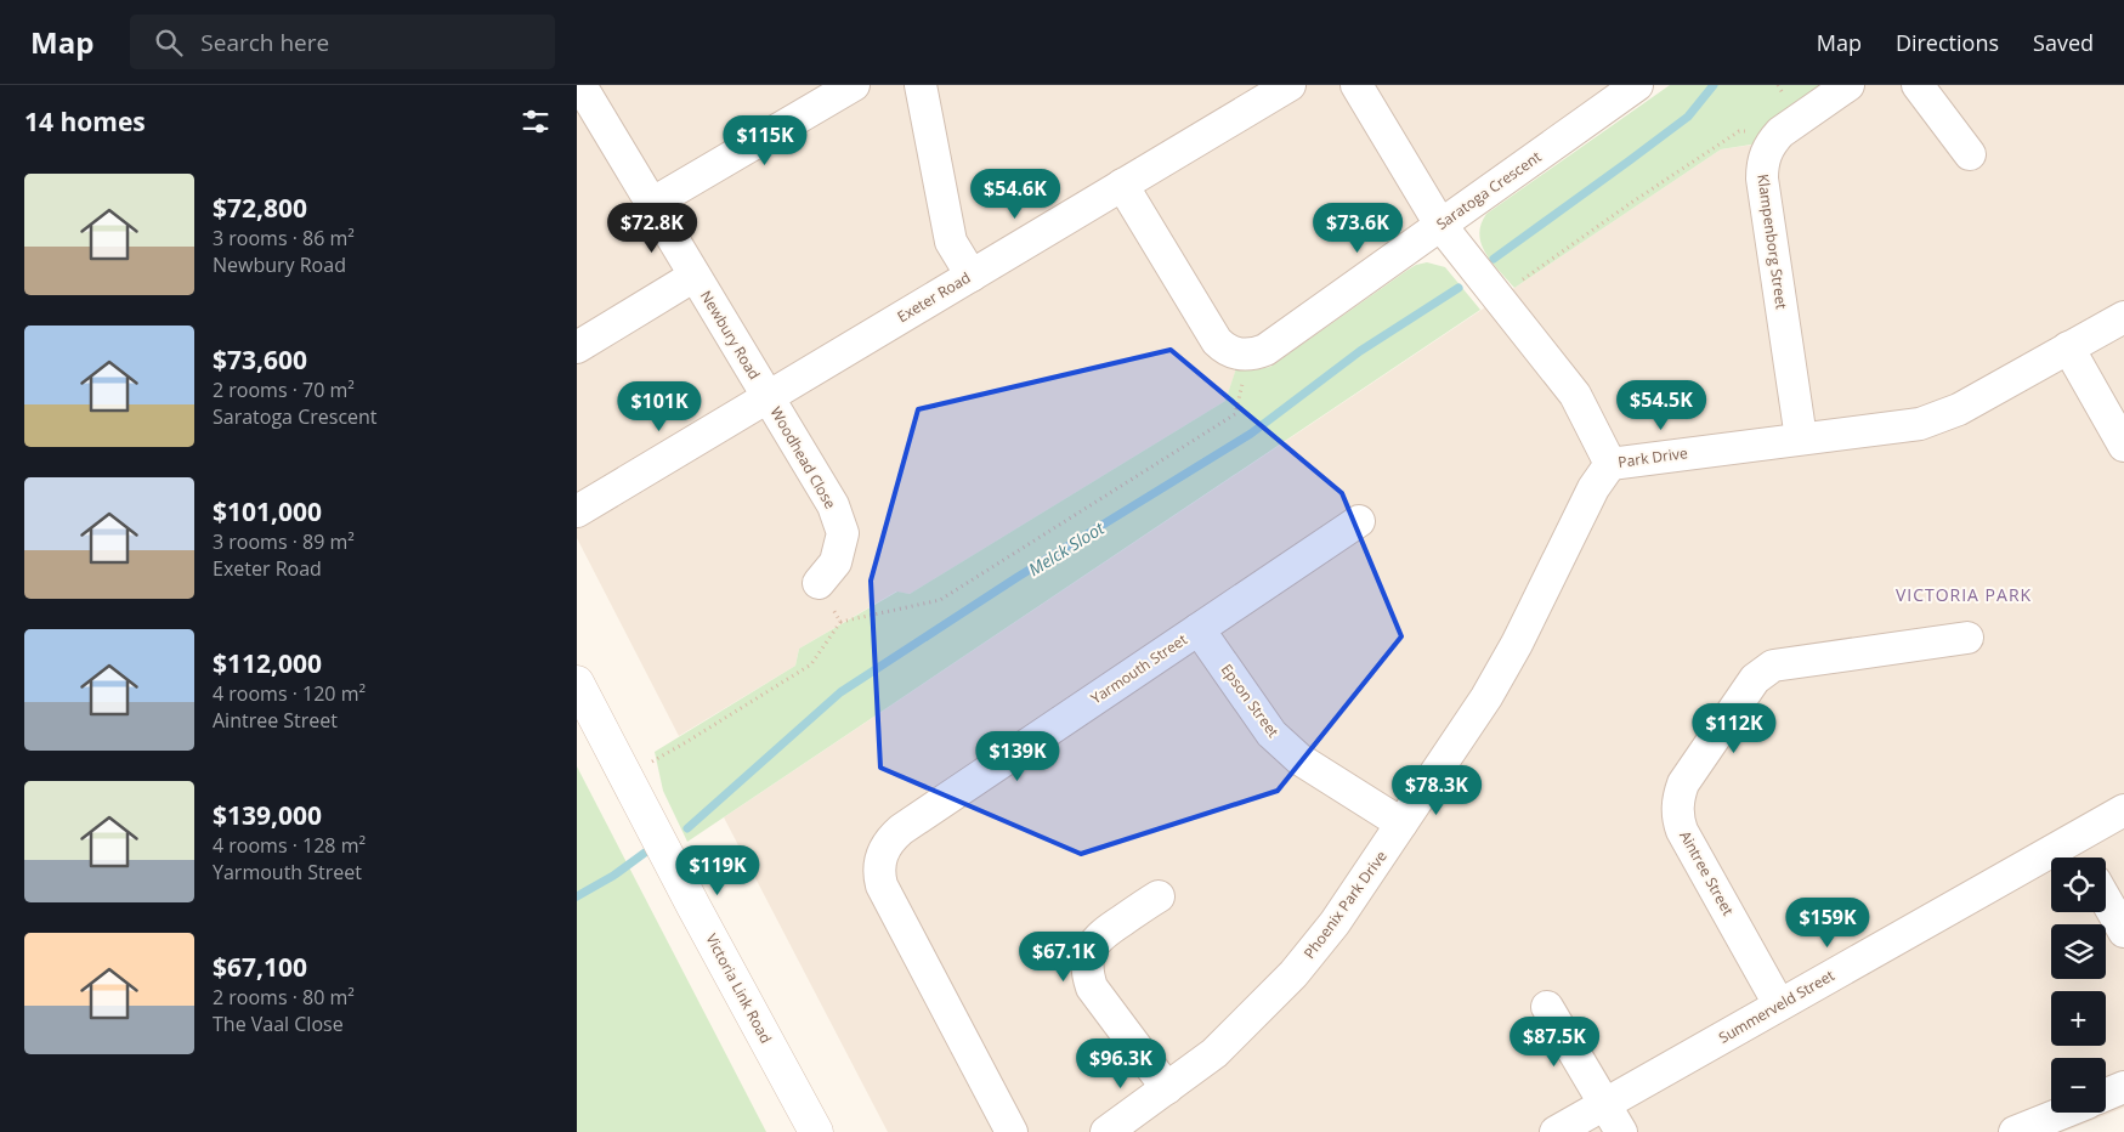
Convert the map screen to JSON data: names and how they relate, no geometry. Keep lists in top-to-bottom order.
{
  "streets": {
    "street": [
      "Saratoga Crescent",
      "Klampenborg Street",
      "Exeter Road",
      "Newbury Road",
      "Woodhead Close",
      "Park Drive",
      "Yarmouth Street",
      "Epson Street",
      "Aintree Street",
      "Phoenix Park Drive",
      "Victoria Link Road",
      "Summerveld Street"
    ]
  },
  "crossings": [
    ["Saratoga Crescent", "Park Drive"],
    ["Klampenborg Street", "Park Drive"],
    ["Exeter Road", "Newbury Road"],
    ["Exeter Road", "Woodhead Close"],
    ["Newbury Road", "Woodhead Close"],
    ["Park Drive", "Phoenix Park Drive"],
    ["Yarmouth Street", "Epson Street"],
    ["Epson Street", "Phoenix Park Drive"],
    ["Aintree Street", "Summerveld Street"]
  ],
  "districts": ["VICTORIA PARK"],
  "water": ["Melck Sloot"],
  "page": {
    "header": "Map",
    "search": "Search here",
    "nav": ["Map", "Directions", "Saved"],
    "heading": "14 homes",
    "price": [
      "$115K",
      "$54.6K",
      "$72.8K",
      "$73.6K",
      "$54.5K",
      "$101K",
      "$112K",
      "$139K",
      "$78.3K",
      "$119K",
      "$159K",
      "$67.1K",
      "$87.5K",
      "$96.3K"
    ],
    "list": [
      {
        "name": "$72,800",
        "note": "3 rooms · 86 m² · Newbury Road"
      },
      {
        "name": "$73,600",
        "note": "2 rooms · 70 m² · Saratoga Crescent"
      },
      {
        "name": "$101,000",
        "note": "3 rooms · 89 m² · Exeter Road"
      },
      {
        "name": "$112,000",
        "note": "4 rooms · 120 m² · Aintree Street"
      },
      {
        "name": "$139,000",
        "note": "4 rooms · 128 m² · Yarmouth Street"
      },
      {
        "name": "$67,100",
        "note": "2 rooms · 80 m² · The Vaal Close"
      }
    ],
    "map_buttons": ["+", "−"]
  }
}
